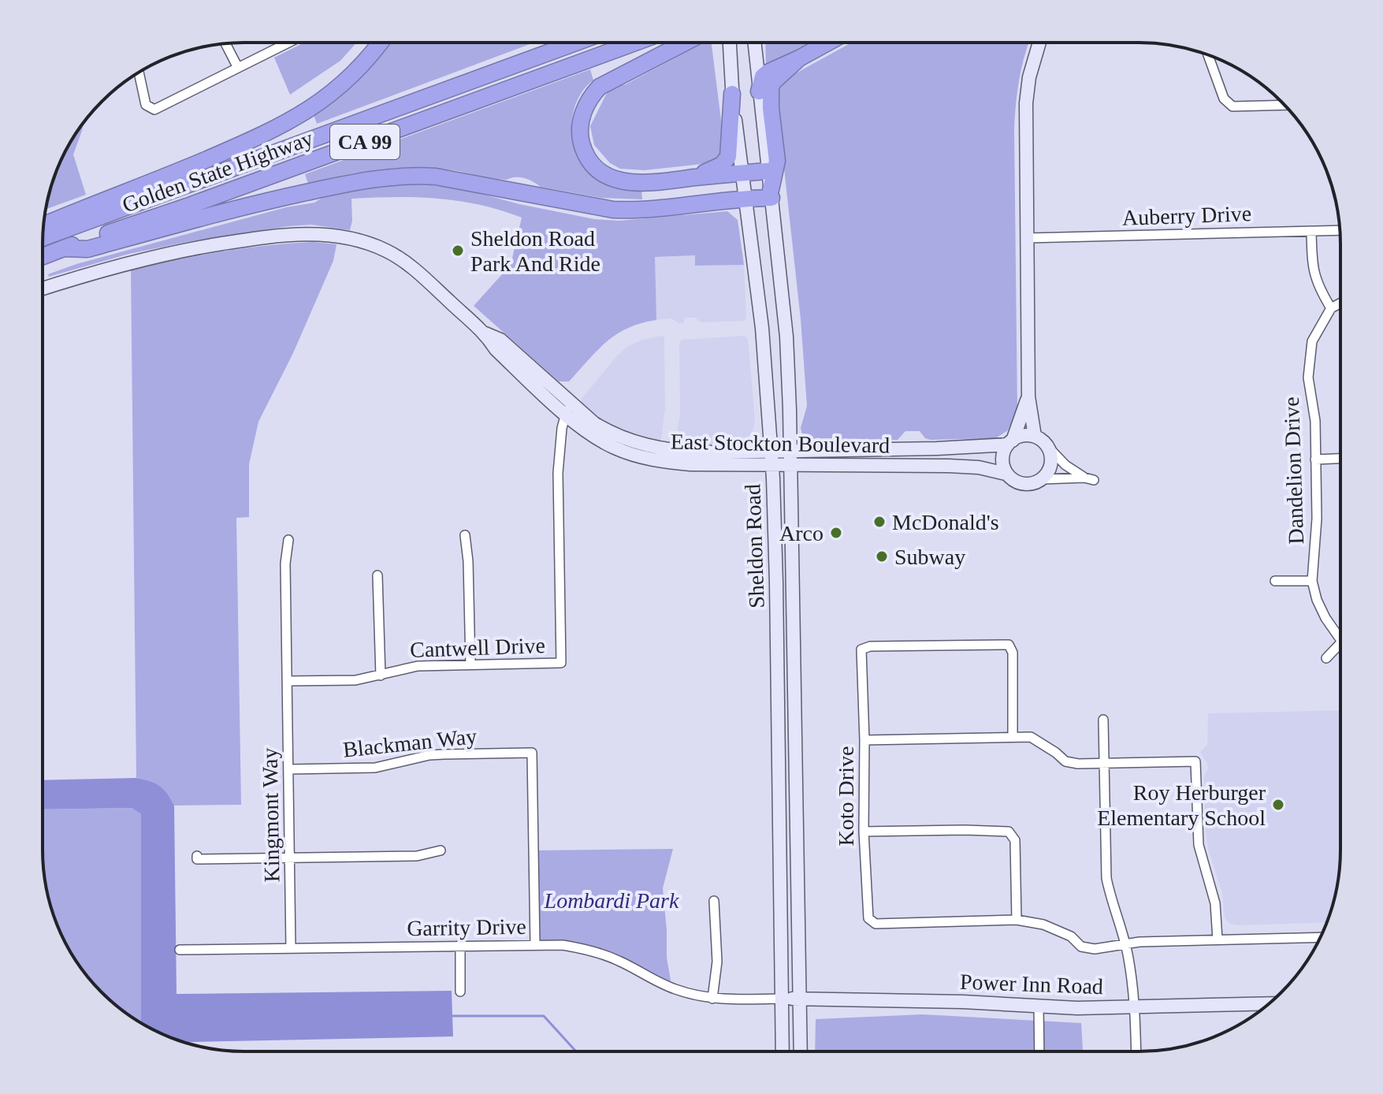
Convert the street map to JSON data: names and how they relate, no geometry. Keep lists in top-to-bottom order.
{
  "streets": {
    "highway": ["CA 99", "Golden State Highway"],
    "main road": ["East Stockton Boulevard", "Sheldon Road", "Power Inn Road"],
    "street": [
      "Auberry Drive",
      "Dandelion Drive",
      "Cantwell Drive",
      "Blackman Way",
      "Koto Drive",
      "Kingmont Way",
      "Garrity Drive"
    ]
  },
  "crossings": [
    ["East Stockton Boulevard", "Sheldon Road"],
    ["East Stockton Boulevard", "Cantwell Drive"],
    ["Sheldon Road", "Garrity Drive"],
    ["Sheldon Road", "Power Inn Road"],
    ["Cantwell Drive", "Kingmont Way"],
    ["Blackman Way", "Kingmont Way"],
    ["Blackman Way", "Garrity Drive"],
    ["Kingmont Way", "Garrity Drive"],
    ["Garrity Drive", "Power Inn Road"]
  ],
  "parks": ["Lombardi Park"],
  "places": [
    "Sheldon Road Park And Ride",
    "McDonald's",
    "Arco",
    "Subway",
    "Roy Herburger Elementary School"
  ]
}
